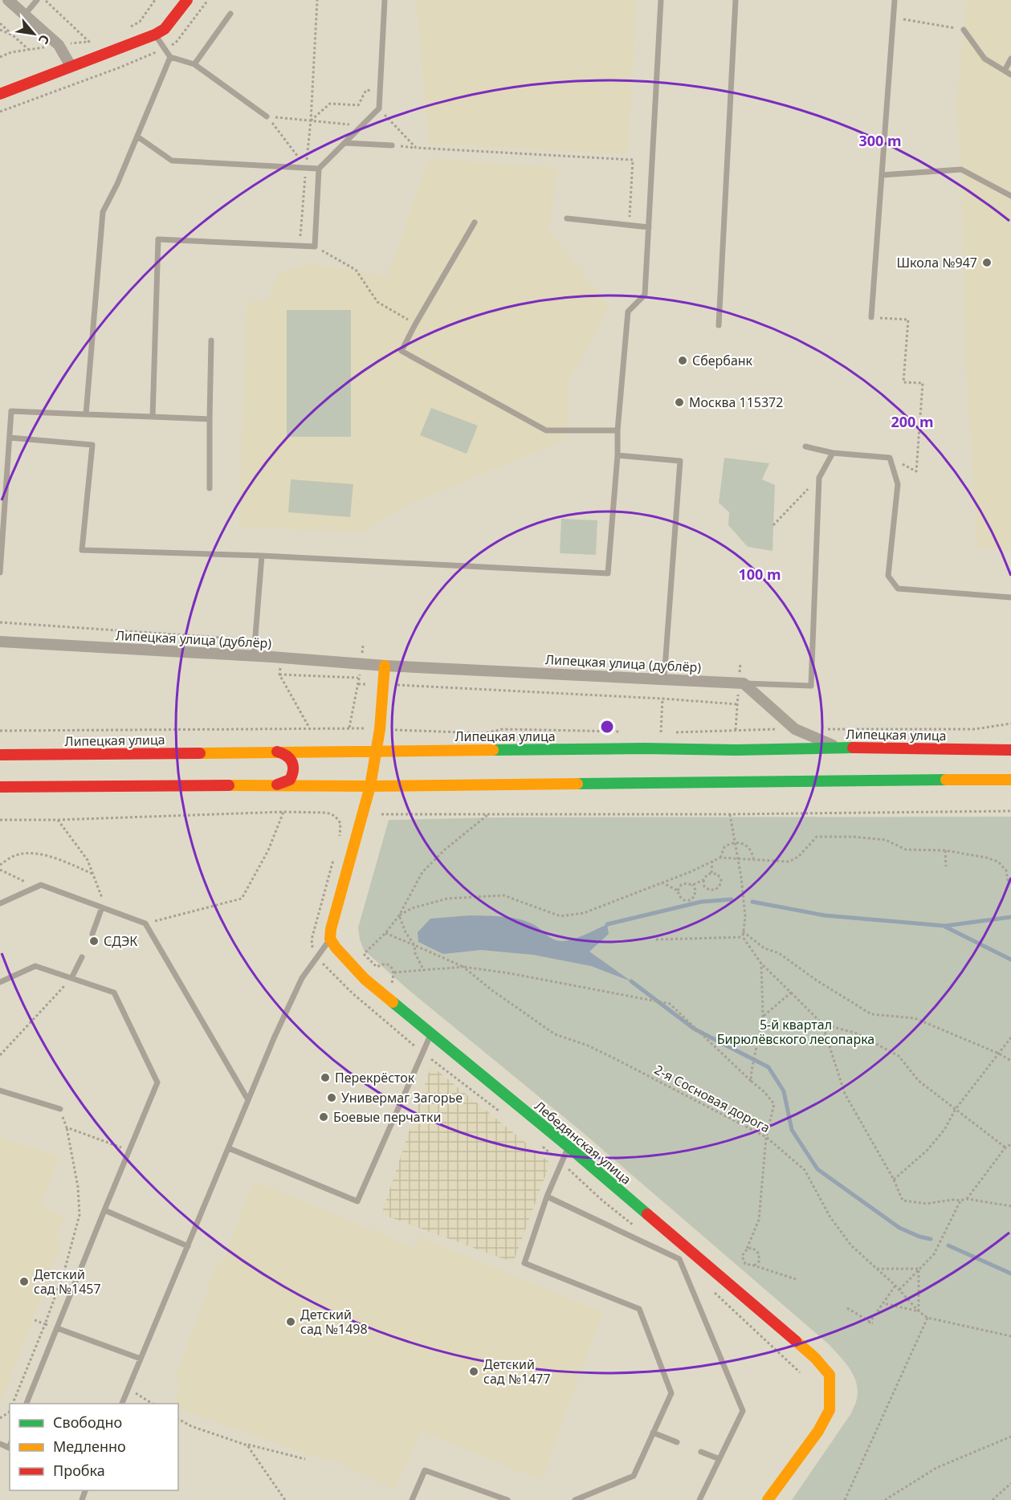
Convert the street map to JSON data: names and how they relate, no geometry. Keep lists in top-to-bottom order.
{
  "streets": {
    "main road": ["Липецкая улица", "Лебедянская улица"],
    "street": ["Липецкая улица (дублёр)"],
    "path": ["2-я Сосновая дорога"]
  },
  "parks": ["5-й квартал Бирюлёвского лесопарка"],
  "places": [
    "Школа №947",
    "Сбербанк",
    "Москва 115372",
    "СДЭК",
    "Перекрёсток",
    "Универмаг Загорье",
    "Боевые перчатки",
    "Детский сад №1457",
    "Детский сад №1498",
    "Детский сад №1477"
  ],
  "legend": ["Свободно", "Медленно", "Пробка"],
  "north": "bottom right",
  "rings": ["300 m", "200 m", "100 m"]
}
